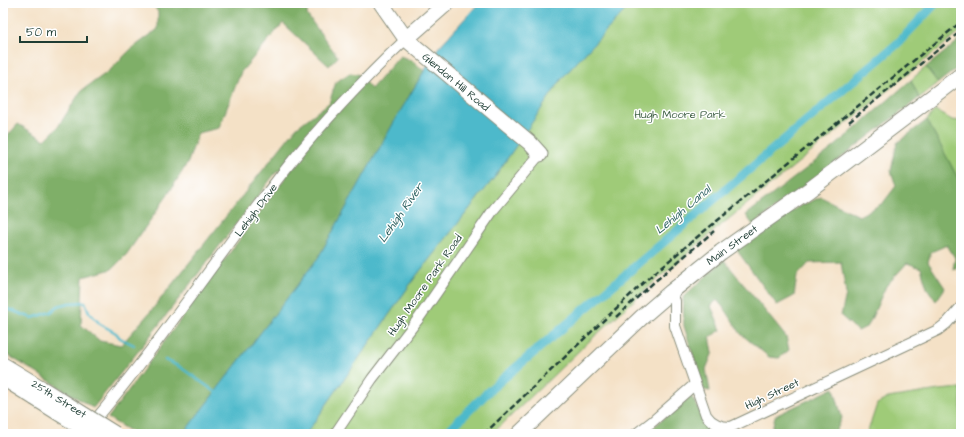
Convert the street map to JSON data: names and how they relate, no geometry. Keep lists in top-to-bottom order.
{
  "streets": {
    "street": [
      "Glendon Hill Road",
      "Lehigh Drive",
      "Main Street",
      "Hugh Moore Park Road",
      "High Street",
      "25th Street"
    ]
  },
  "crossings": [
    ["Glendon Hill Road", "Lehigh Drive"],
    ["Glendon Hill Road", "Hugh Moore Park Road"],
    ["Main Street", "High Street"]
  ],
  "water": ["Lehigh Canal", "Lehigh River"],
  "parks": ["Hugh Moore Park"],
  "scale_bar": "50 m"
}
